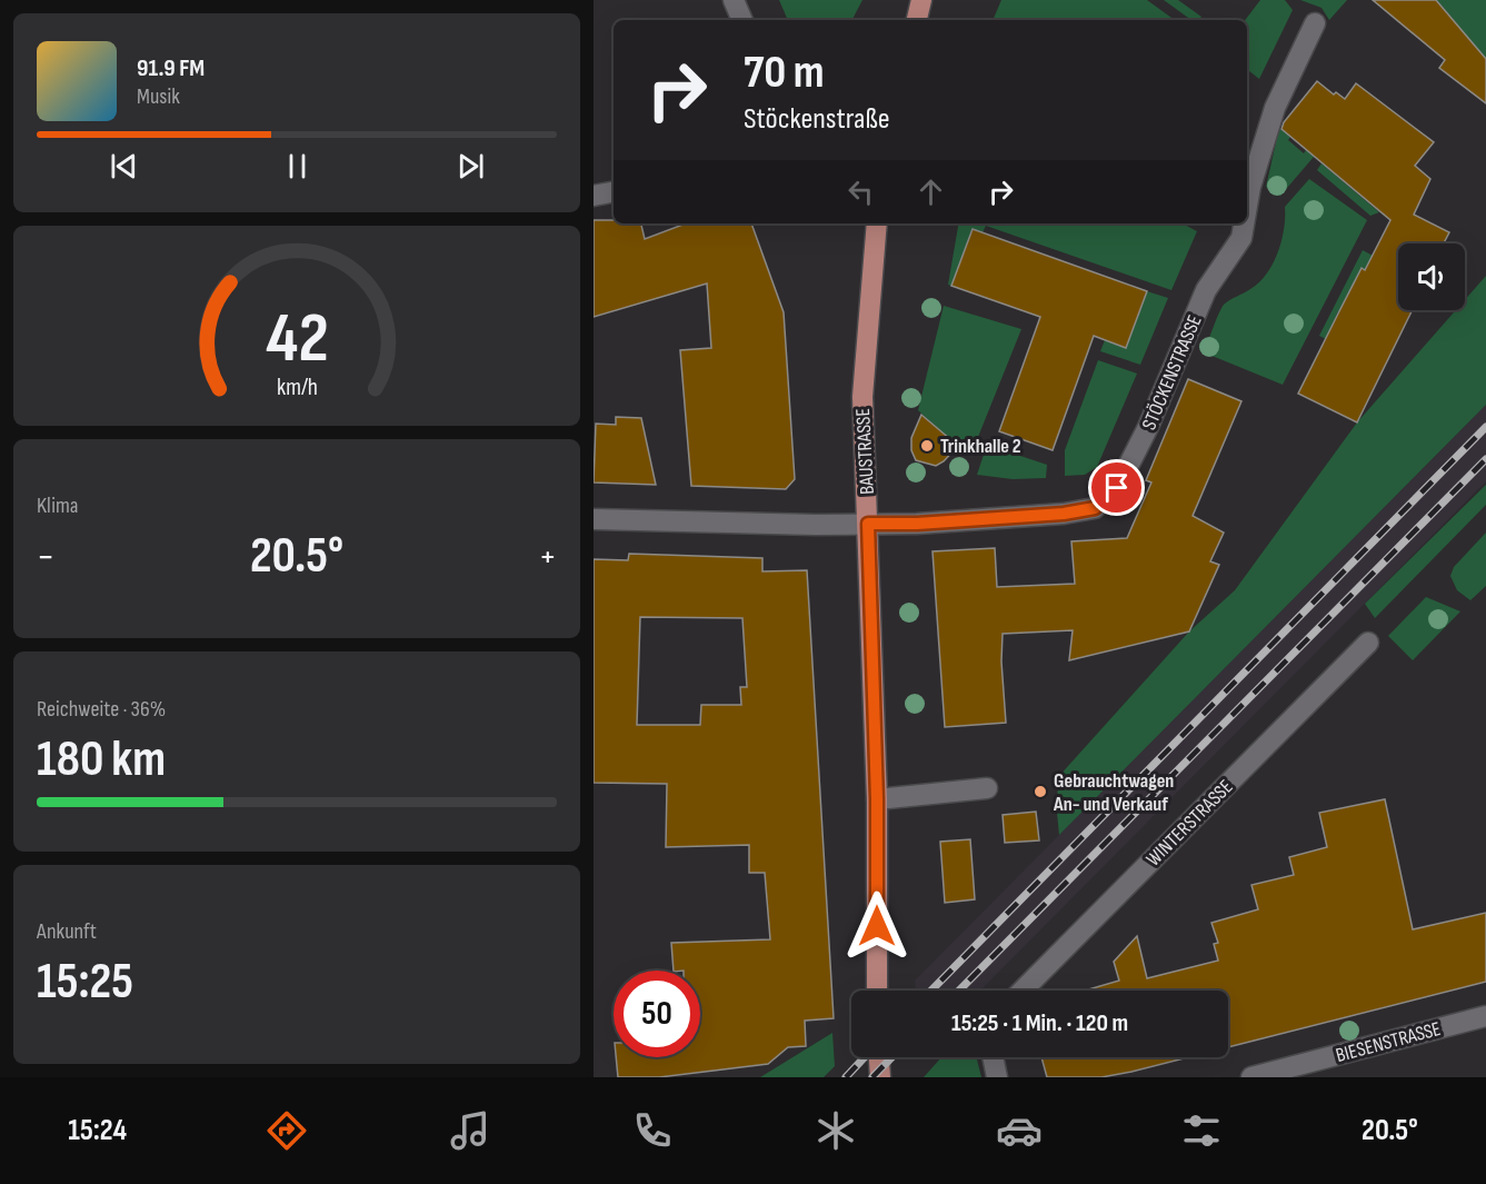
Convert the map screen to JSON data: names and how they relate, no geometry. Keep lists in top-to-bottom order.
{
  "streets": {
    "main road": ["BAUSTRASSE"],
    "street": ["STÖCKENSTRASSE", "WINTERSTRASSE", "BIESENSTRASSE"]
  },
  "crossings": [
    ["STÖCKENSTRASSE", "BAUSTRASSE"]
  ],
  "places": ["Trinkhalle 2", "Gebrauchtwagen An- und Verkauf"],
  "page": {
    "turn": ["70 m", "Stöckenstraße"],
    "song": ["91.9 FM", "Musik"],
    "tile": [
      "Klima",
      ["Reichweite · 36%", "180 km"],
      ["Ankunft", "15:25"]
    ],
    "heat": ["−", "20.5°", "+"],
    "limit": "50",
    "trip": "15:25 · 1 Min. · 120 m",
    "tabs": ["15:24", "20.5°"],
    "gauge": ["42", "km/h"]
  }
}
